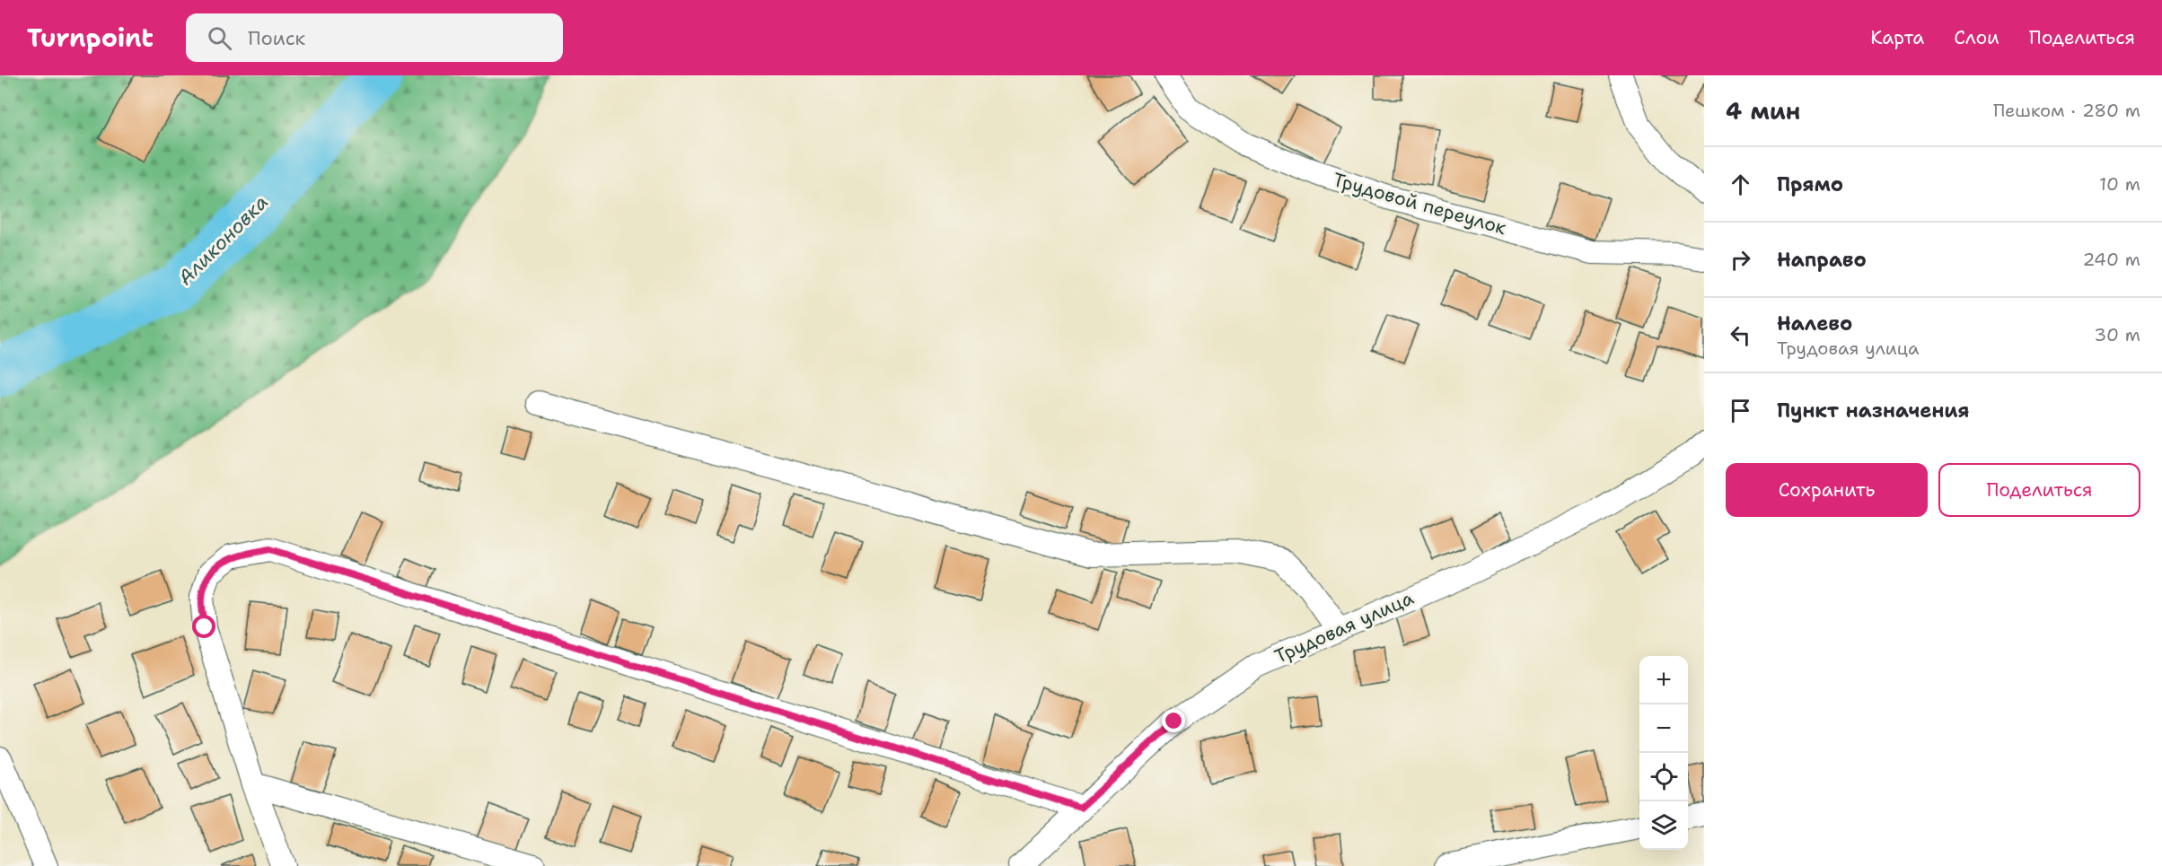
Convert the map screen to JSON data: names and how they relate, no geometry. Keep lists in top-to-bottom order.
{
  "streets": {
    "street": ["Трудовой переулок", "Трудовая улица"]
  },
  "water": ["Аликоновка"],
  "page": {
    "header": "Turnpoint",
    "search": "Поиск",
    "nav": ["Карта", "Слои", "Поделиться"],
    "heading": ["4 мин", "Пешком · 280 m"],
    "list": [
      ["Прямо", "10 m"],
      ["Направо", "240 m"],
      ["Налево", "Трудовая улица", "30 m"],
      "Пункт назначения"
    ],
    "buttons": ["Сохранить", "Поделиться"],
    "map_buttons": ["+", "−"]
  }
}
